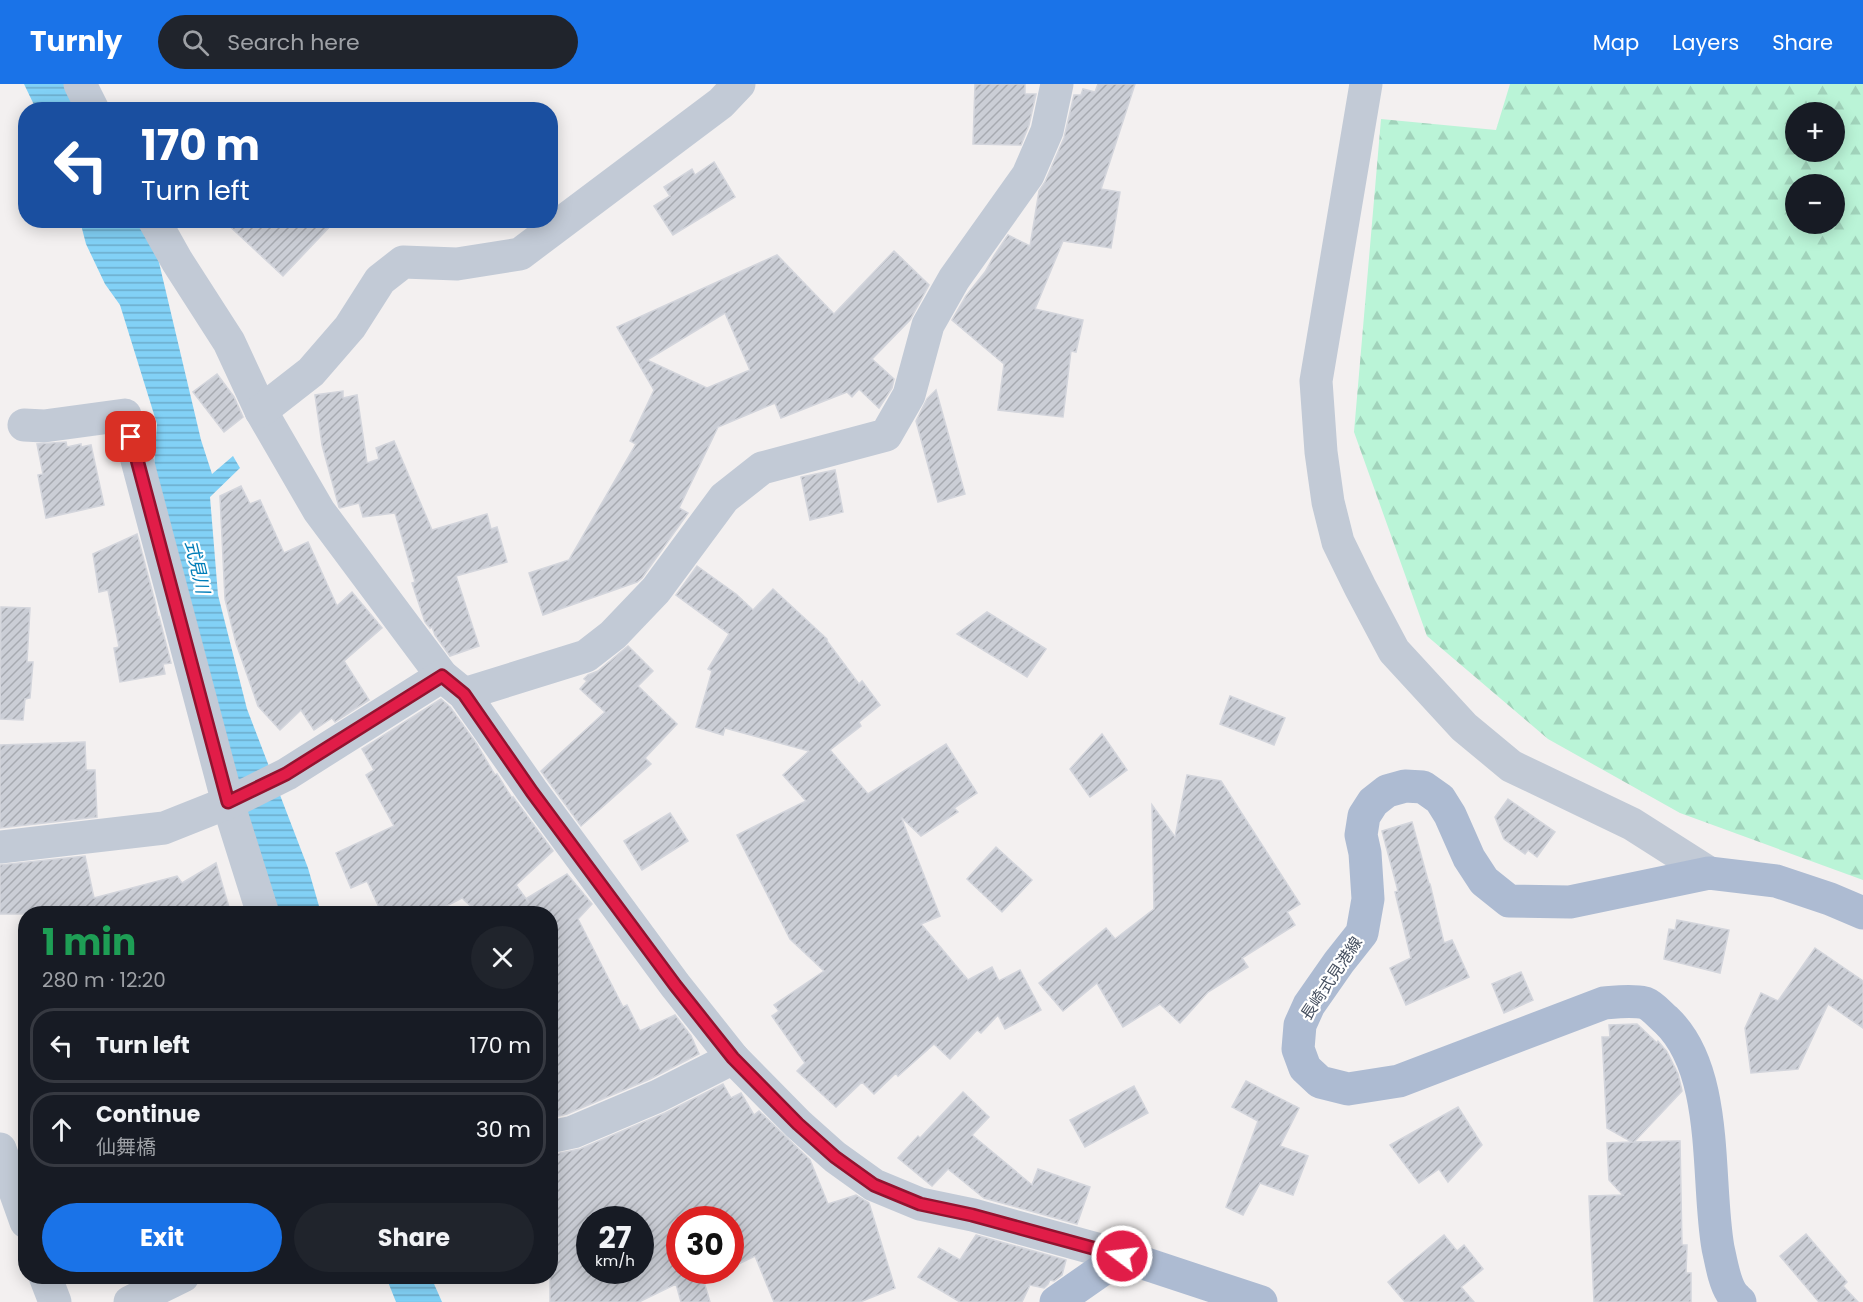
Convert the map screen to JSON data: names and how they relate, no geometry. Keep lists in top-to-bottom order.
{
  "streets": {
    "main road": ["長崎式見港線"]
  },
  "water": ["式見川"],
  "page": {
    "header": "Turnly",
    "search": "Search here",
    "nav": ["Map", "Layers", "Share"],
    "map_buttons": ["+", "−"],
    "turn": ["170 m", "Turn left"],
    "heading": ["1 min", "280 m · 12:20"],
    "list": [
      {
        "name": "Turn left",
        "value": "170 m"
      },
      {
        "name": "Continue",
        "note": "仙舞橋",
        "value": "30 m"
      }
    ],
    "buttons": ["Exit", "Share"],
    "speed": "27 km/h",
    "limit": "30"
  }
}
